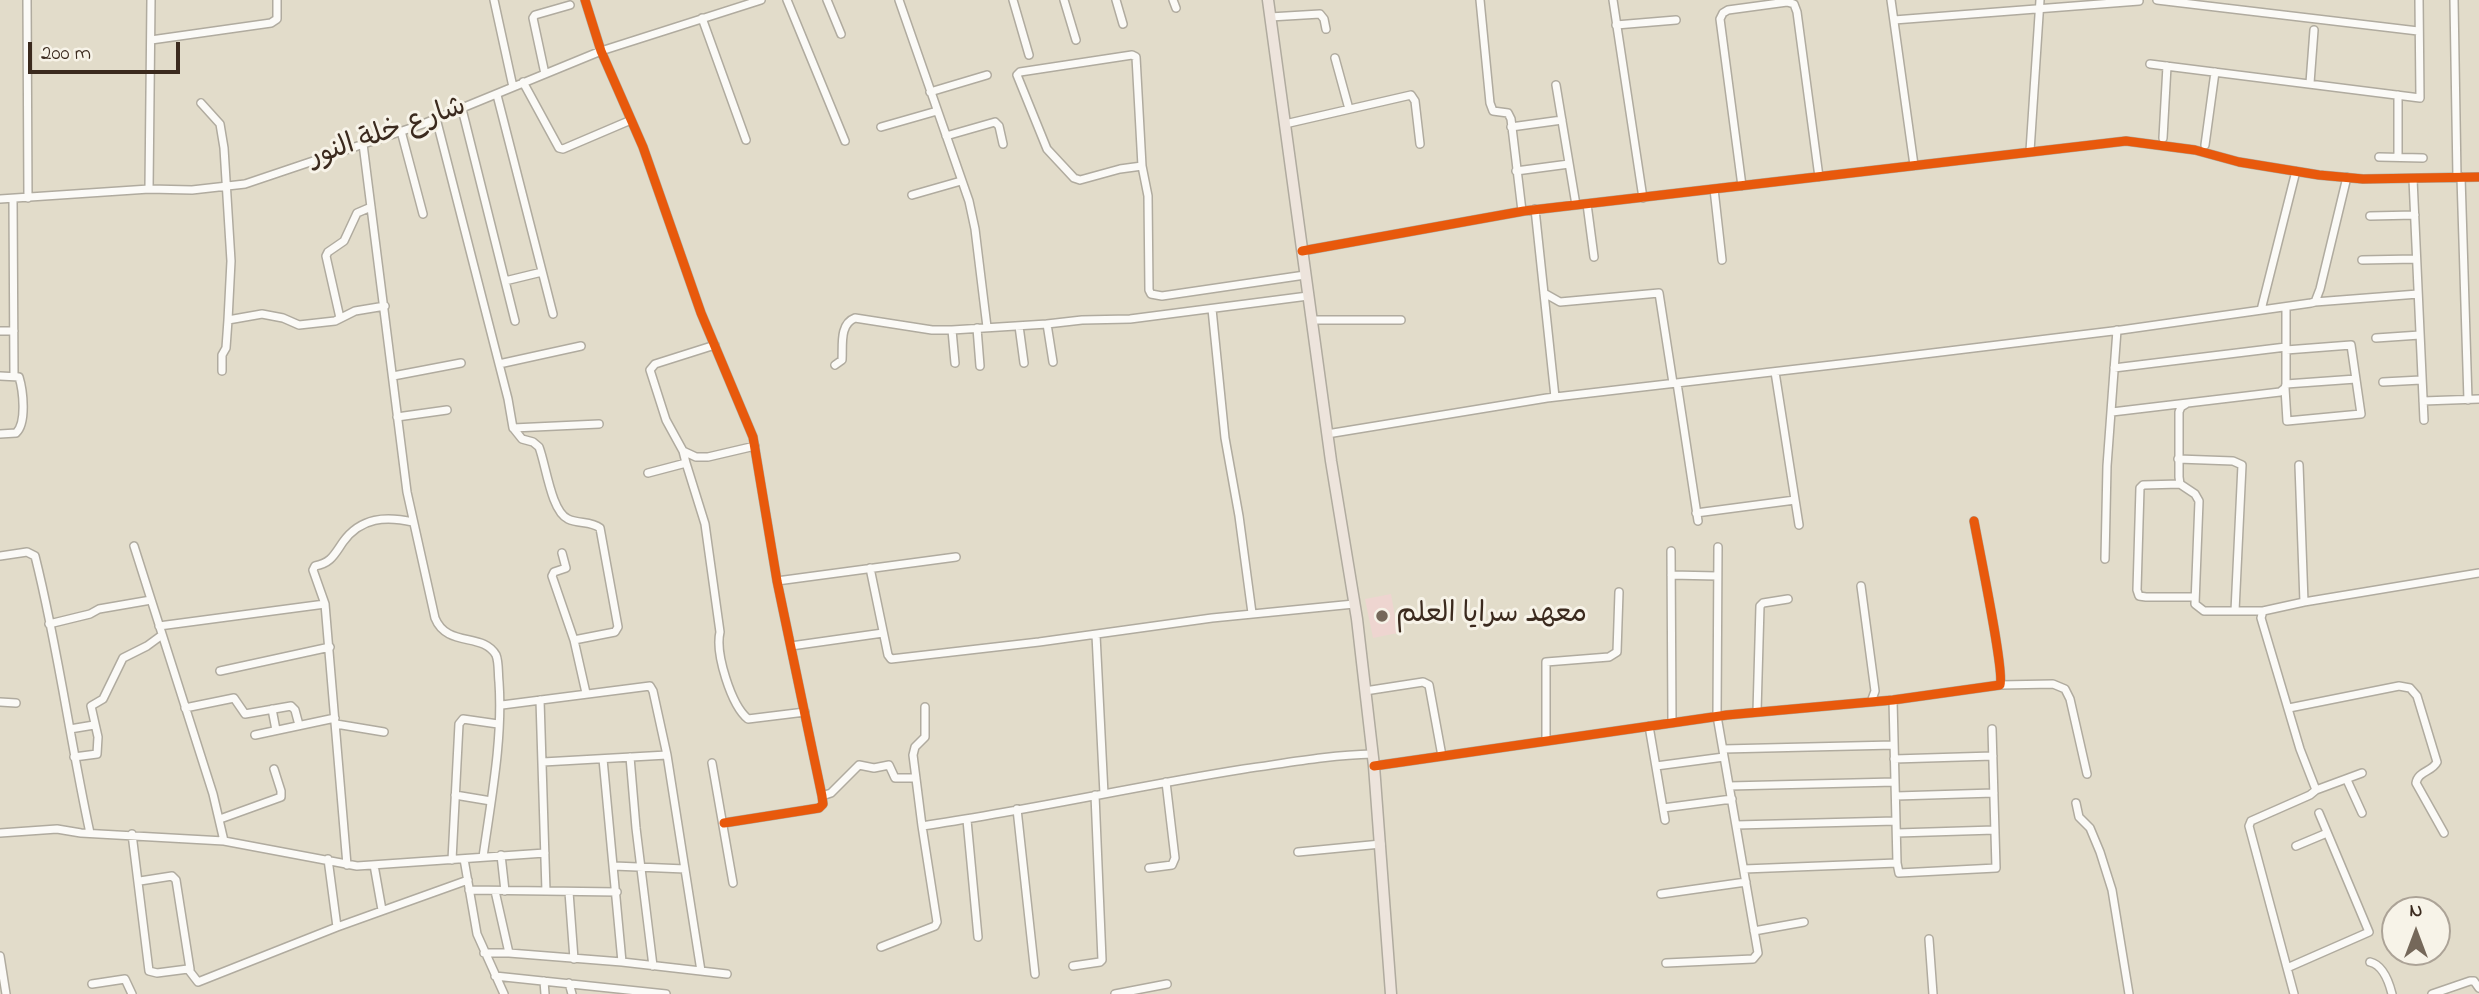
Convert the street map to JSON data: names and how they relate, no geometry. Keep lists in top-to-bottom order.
{
  "streets": {
    "street": ["شارع خلة النور"]
  },
  "places": ["معهد سرايا العلم"],
  "scale_bar": "200 m",
  "north": "top"
}
